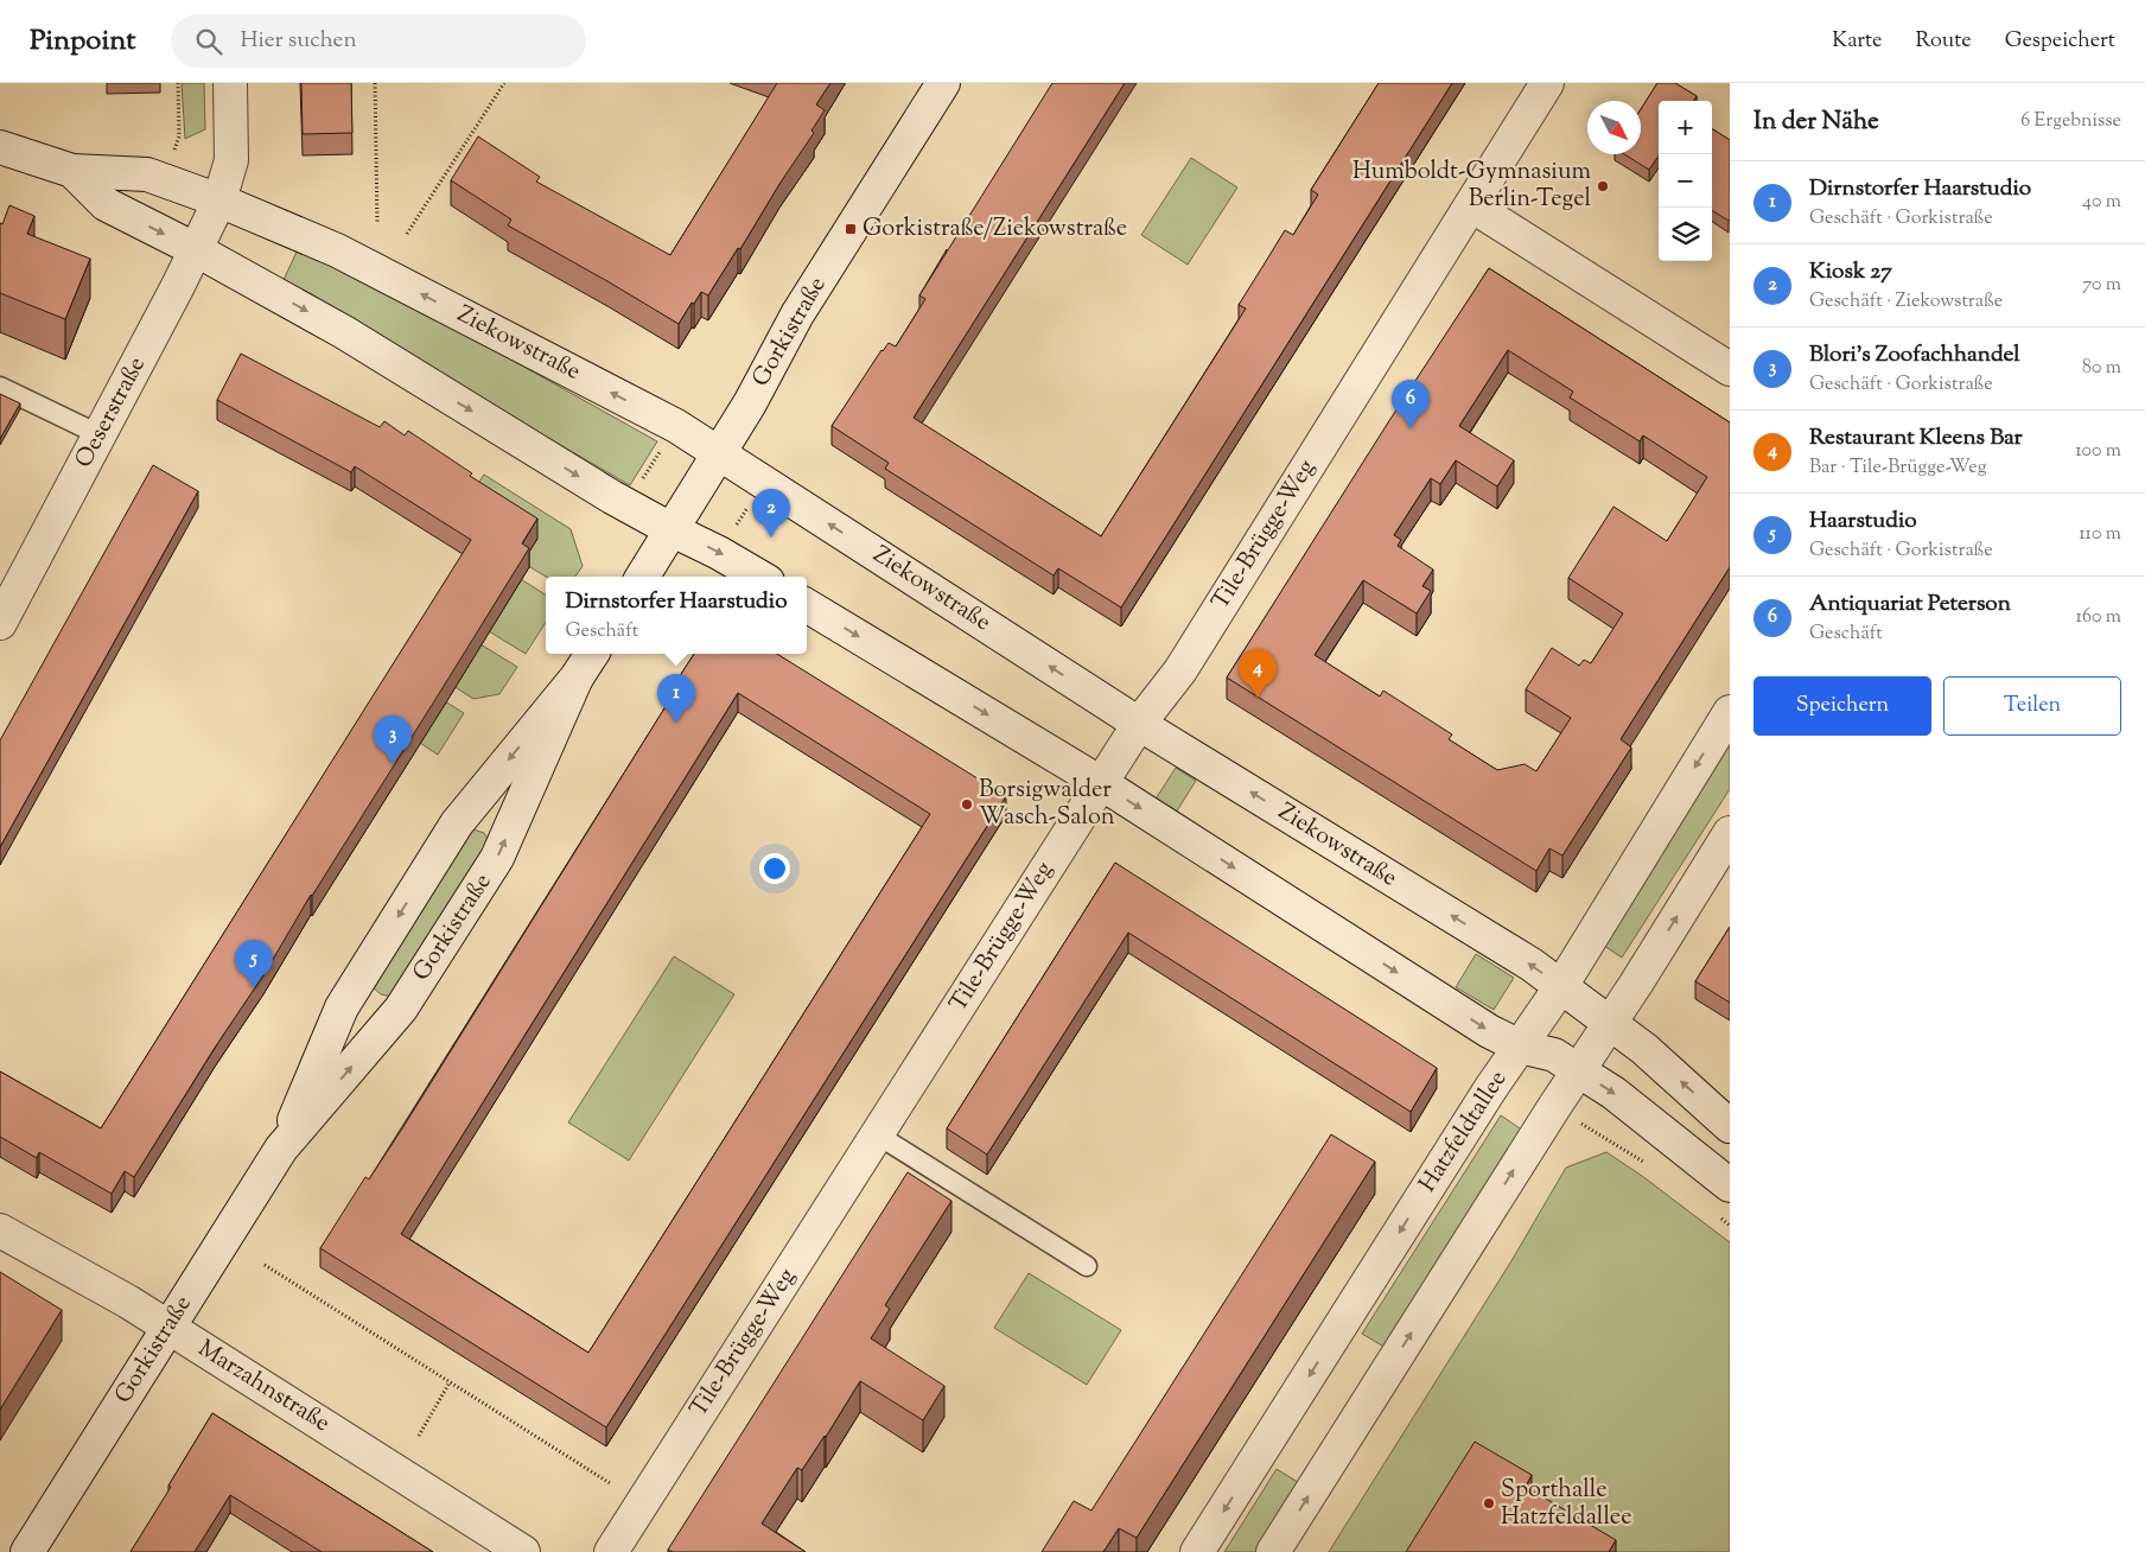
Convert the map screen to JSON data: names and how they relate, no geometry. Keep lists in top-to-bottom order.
{
  "streets": {
    "street": [
      "Gorkistraße",
      "Ziekowstraße",
      "Oeserstraße",
      "Tile-Brügge-Weg",
      "Hatzfeldtallee",
      "Marzahnstraße"
    ]
  },
  "crossings": [
    ["Gorkistraße", "Ziekowstraße"],
    ["Gorkistraße", "Marzahnstraße"],
    ["Ziekowstraße", "Oeserstraße"],
    ["Ziekowstraße", "Tile-Brügge-Weg"],
    ["Ziekowstraße", "Hatzfeldtallee"]
  ],
  "places": {
    "other": ["Humboldt-Gymnasium Berlin-Tegel", "Borsigwalder Wasch-Salon", "Sporthalle Hatzfeldallee"],
    "transit": ["Gorkistraße/Ziekowstraße"]
  },
  "north": "bottom right",
  "page": {
    "header": "Pinpoint",
    "search": "Hier suchen",
    "nav": ["Karte", "Route", "Gespeichert"],
    "heading": ["In der Nähe", "6 Ergebnisse"],
    "map_buttons": ["+", "−"],
    "list": [
      {
        "mark": "1",
        "name": "Dirnstorfer Haarstudio",
        "note": "Geschäft · Gorkistraße",
        "value": "40 m"
      },
      {
        "mark": "2",
        "name": "Kiosk 27",
        "note": "Geschäft · Ziekowstraße",
        "value": "70 m"
      },
      {
        "mark": "3",
        "name": "Blori's Zoofachhandel",
        "note": "Geschäft · Gorkistraße",
        "value": "80 m"
      },
      {
        "mark": "4",
        "name": "Restaurant Kleens Bar",
        "note": "Bar · Tile-Brügge-Weg",
        "value": "100 m"
      },
      {
        "mark": "5",
        "name": "Haarstudio",
        "note": "Geschäft · Gorkistraße",
        "value": "110 m"
      },
      {
        "mark": "6",
        "name": "Antiquariat Peterson",
        "note": "Geschäft",
        "value": "160 m"
      }
    ],
    "pins": [
      "6",
      "2",
      "4",
      "1",
      "3",
      "5"
    ],
    "popup": ["Dirnstorfer Haarstudio", "Geschäft"],
    "buttons": ["Speichern", "Teilen"]
  }
}
